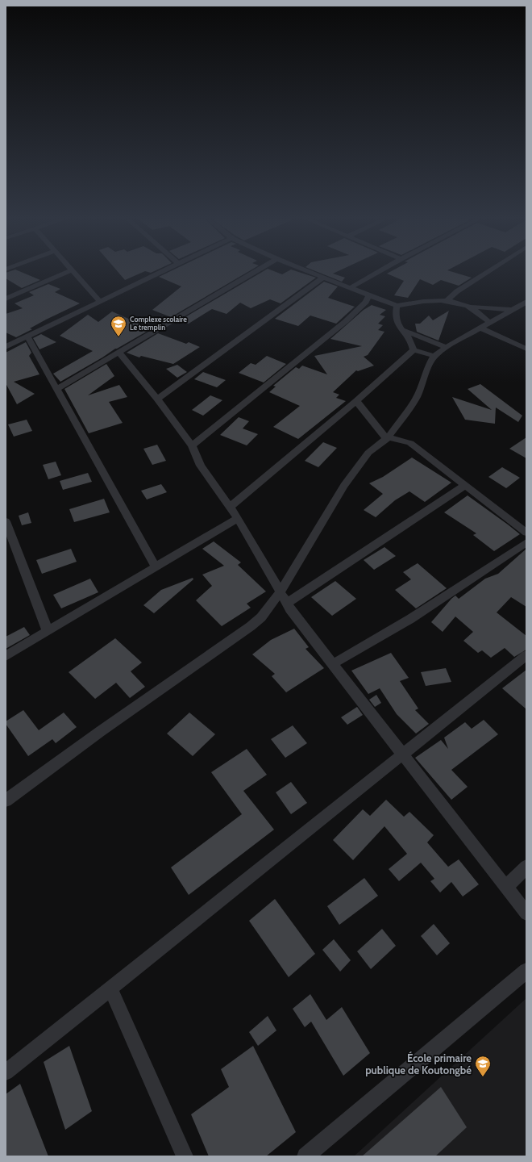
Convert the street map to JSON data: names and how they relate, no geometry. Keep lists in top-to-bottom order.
{
  "places": {
    "school or university": ["Complexe scolaire Le tremplin", "École primaire publique de Koutongbé"]
  }
}
